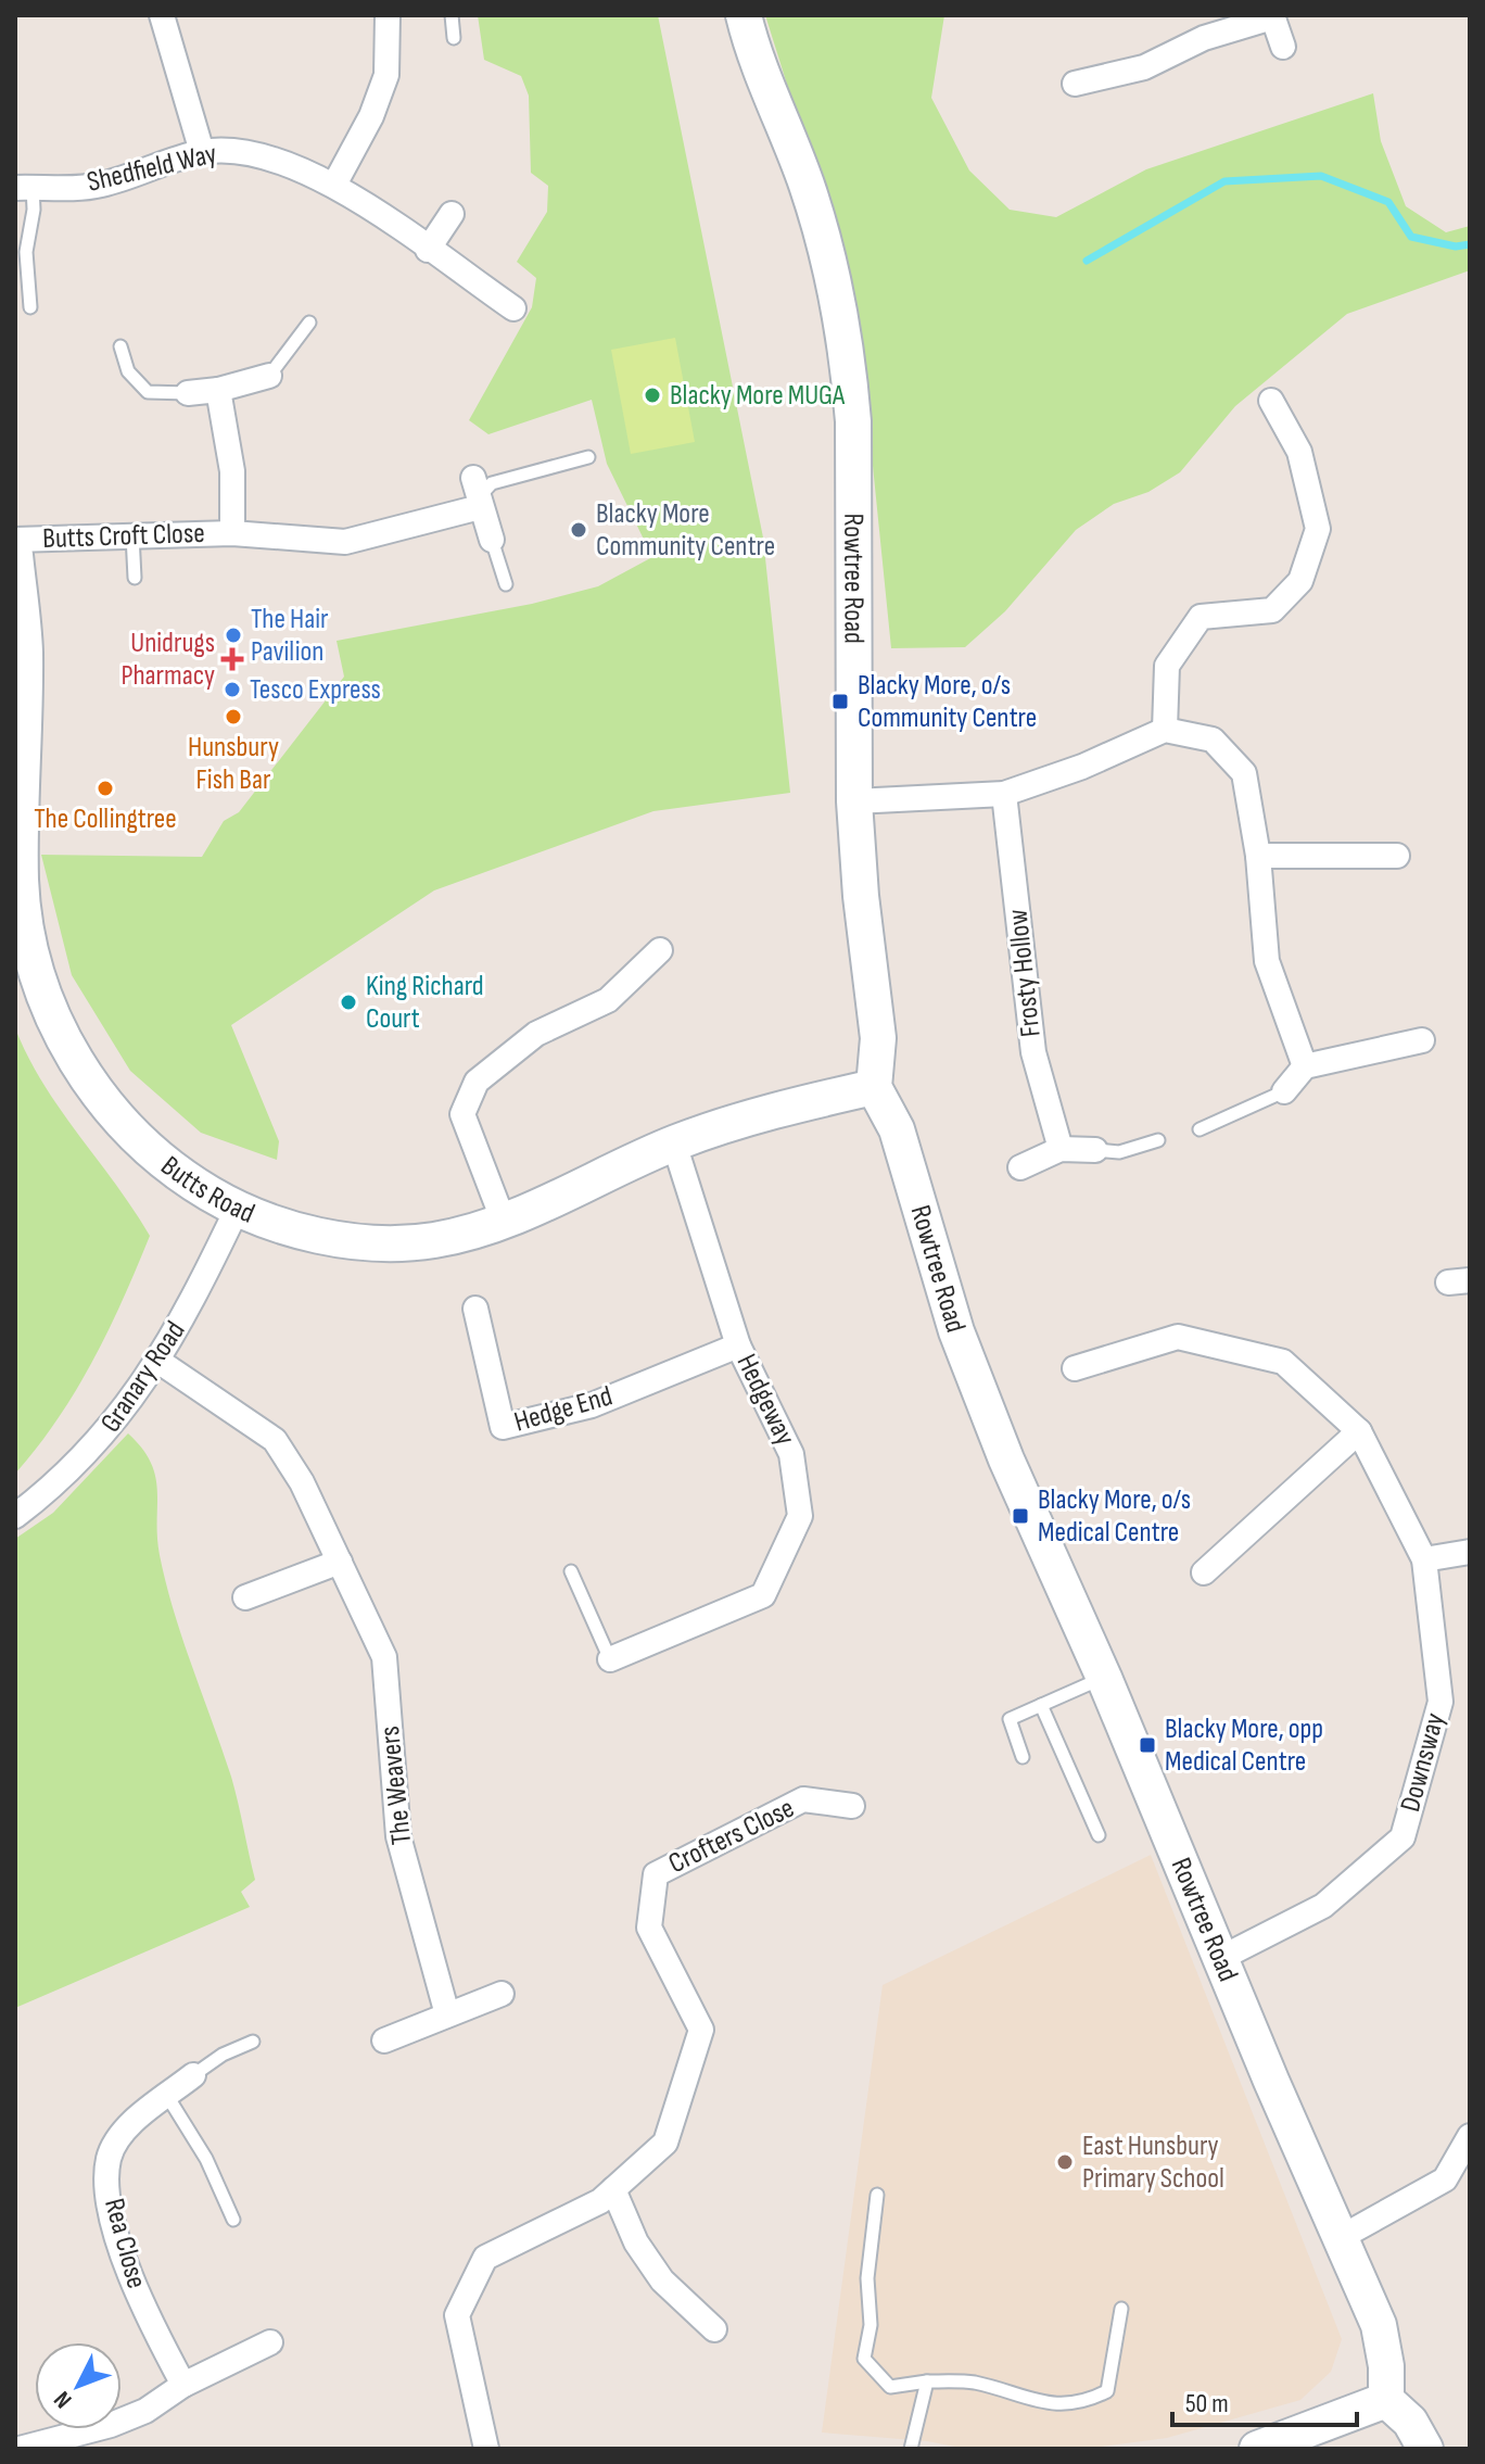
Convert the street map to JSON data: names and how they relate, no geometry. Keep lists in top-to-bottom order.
{
  "streets": {
    "street": [
      "Shedfield Way",
      "Butts Croft Close",
      "Rowtree Road",
      "Frosty Hollow",
      "Butts Road",
      "Granary Road",
      "Hedgeway",
      "Hedge End",
      "Downsway",
      "The Weavers",
      "Crofters Close",
      "Rea Close"
    ]
  },
  "crossings": [
    ["Rowtree Road", "Butts Road"],
    ["Rowtree Road", "Downsway"],
    ["Butts Road", "Granary Road"],
    ["Butts Road", "Hedgeway"],
    ["Granary Road", "The Weavers"],
    ["Hedgeway", "Hedge End"]
  ],
  "places": {
    "other": [
      "Blacky More MUGA",
      "Blacky More Community Centre",
      "The Hair Pavilion",
      "Tesco Express",
      "Hunsbury Fish Bar",
      "The Collingtree",
      "King Richard Court",
      "East Hunsbury Primary School"
    ],
    "health": ["Unidrugs Pharmacy"],
    "transit": ["Blacky More, o/s Community Centre", "Blacky More, o/s Medical Centre", "Blacky More, opp Medical Centre"]
  },
  "scale_bar": "50 m",
  "north": "bottom left"
}
